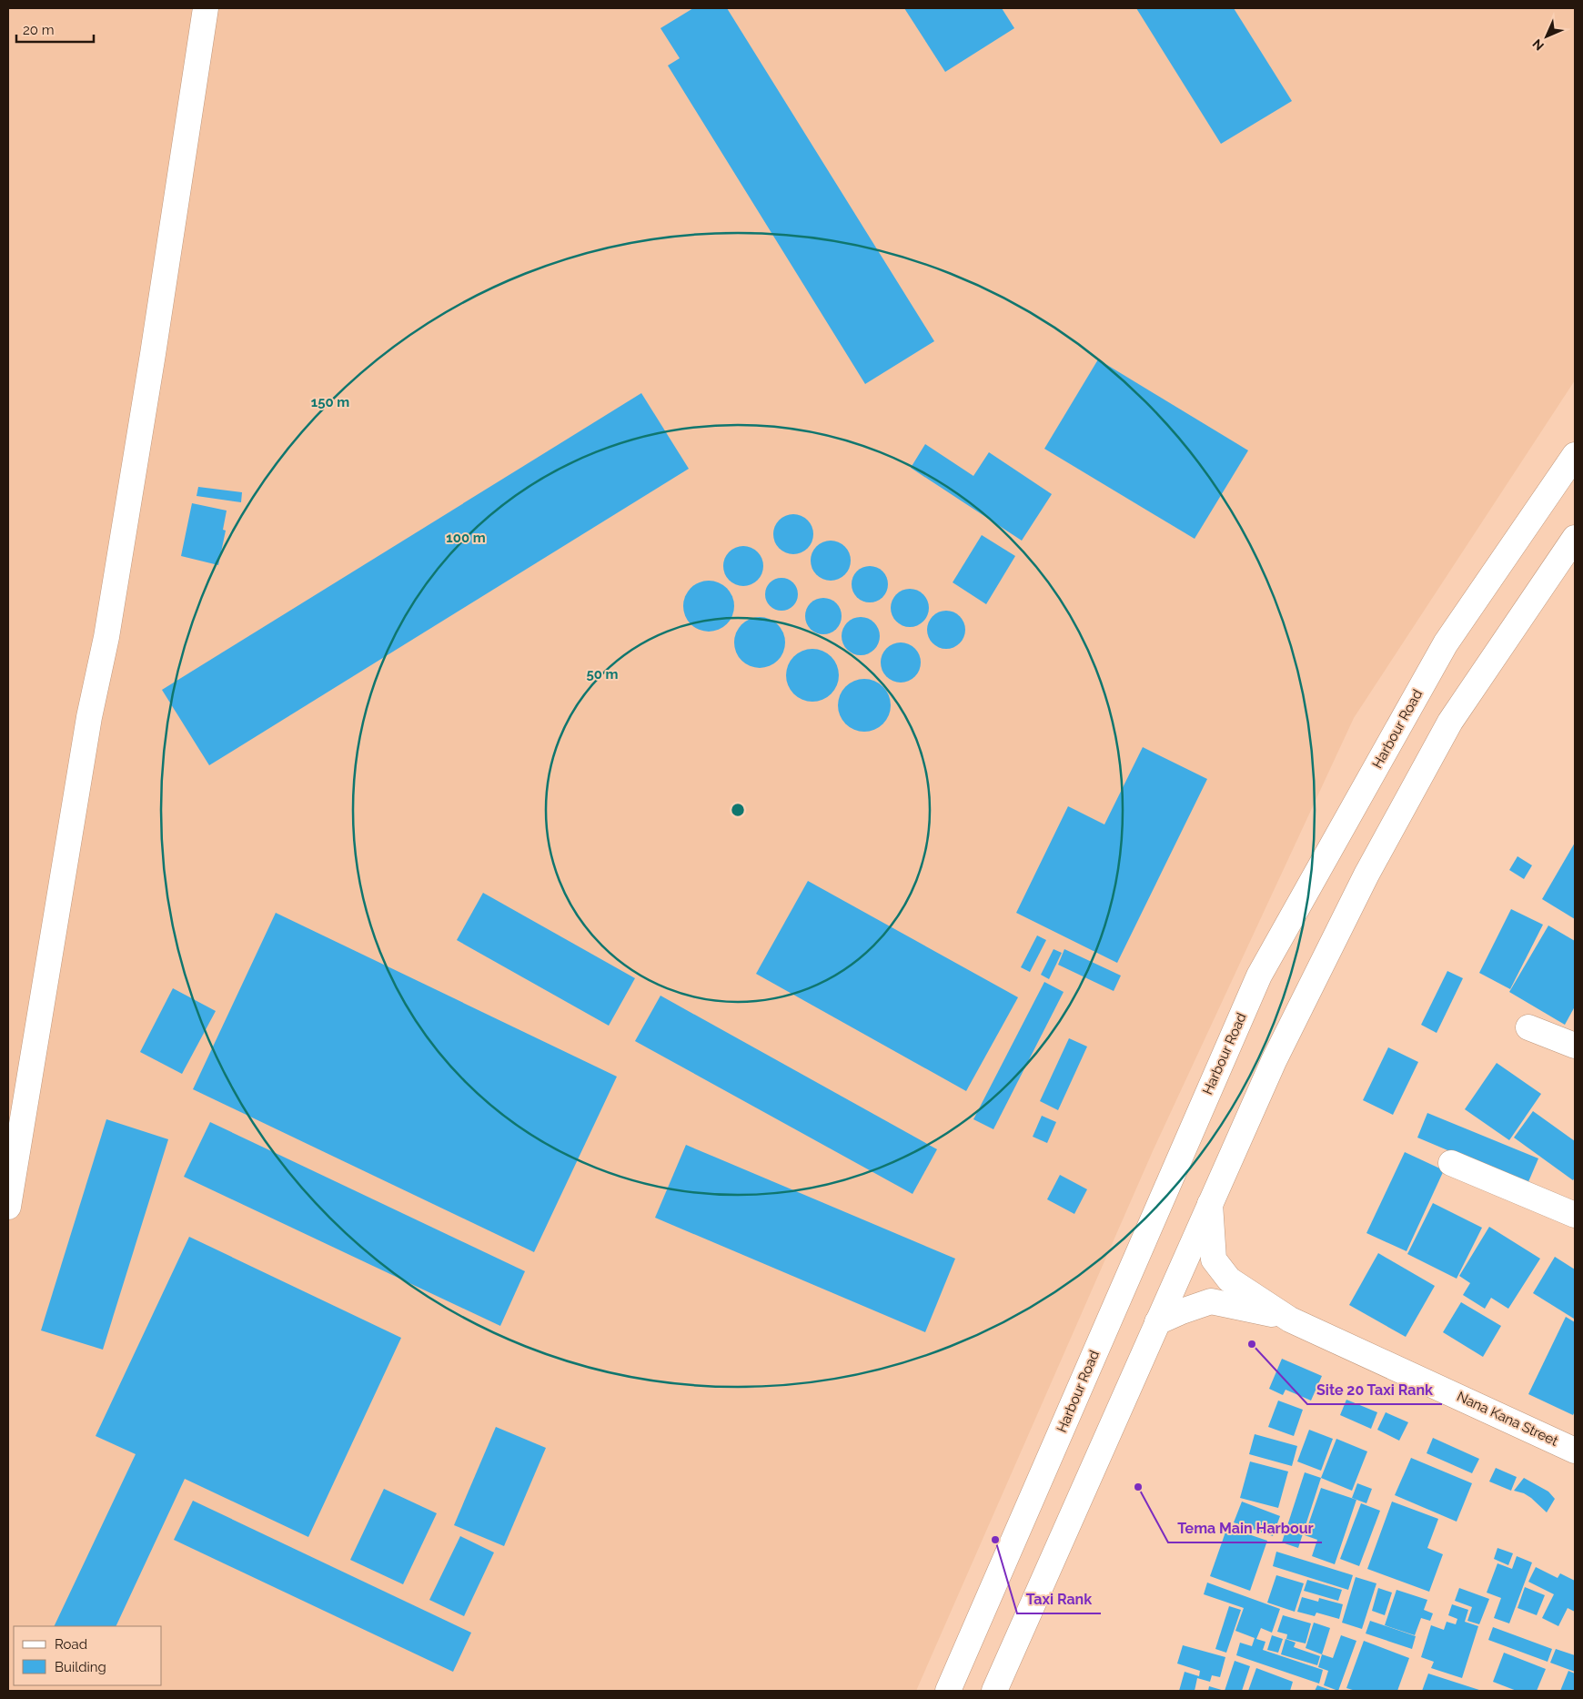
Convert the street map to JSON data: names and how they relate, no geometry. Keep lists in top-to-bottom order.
{
  "streets": {
    "main road": ["Harbour Road", "Nana Kana Street"]
  },
  "places": ["Site 20 Taxi Rank", "Tema Main Harbour", "Taxi Rank"],
  "legend": ["Road", "Building"],
  "scale_bar": "20 m",
  "north": "bottom left",
  "rings": ["150 m", "100 m", "50 m"]
}
